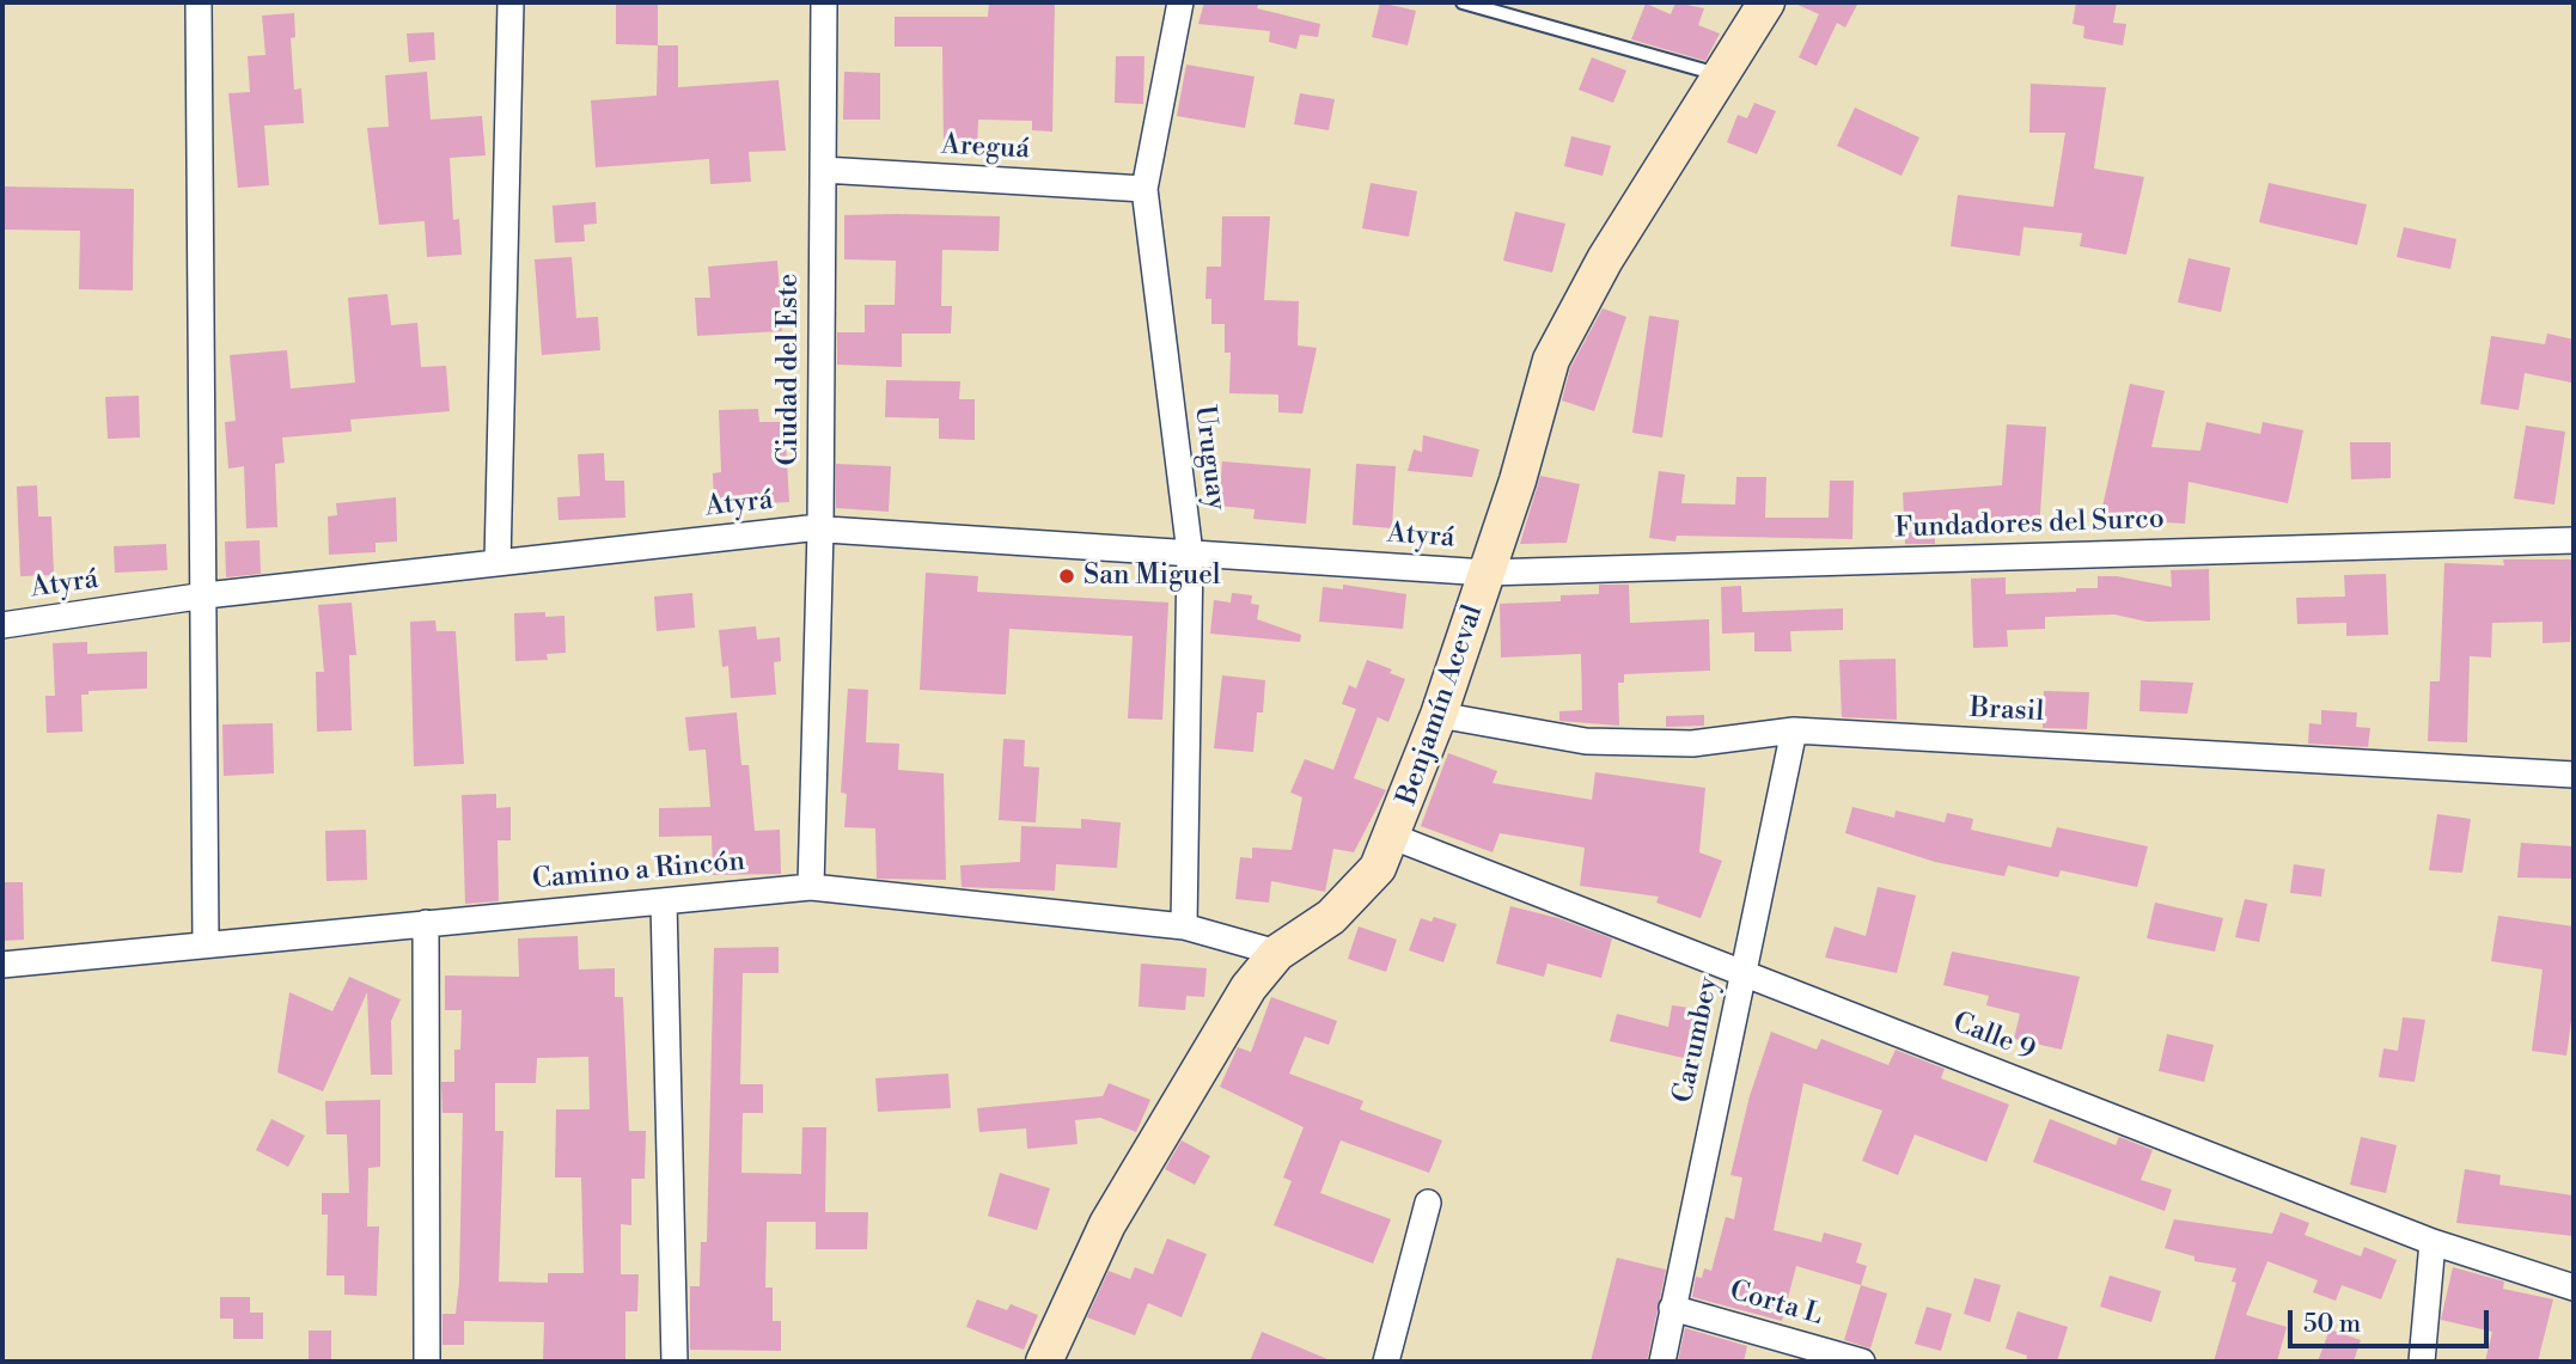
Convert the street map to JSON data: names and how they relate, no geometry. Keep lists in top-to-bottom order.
{
  "streets": {
    "street": [
      "Areguá",
      "Ciudad del Este",
      "Uruguay",
      "Atyrá",
      "Fundadores del Surco",
      "Benjamín Aceval",
      "Brasil",
      "Camino a Rincón",
      "Calle 9",
      "Carumbey",
      "Corta L"
    ]
  },
  "crossings": [
    ["Areguá", "Ciudad del Este"],
    ["Areguá", "Uruguay"],
    ["Ciudad del Este", "Atyrá"],
    ["Ciudad del Este", "Camino a Rincón"],
    ["Uruguay", "Atyrá"],
    ["Uruguay", "Camino a Rincón"],
    ["Atyrá", "Fundadores del Surco"],
    ["Atyrá", "Benjamín Aceval"],
    ["Fundadores del Surco", "Benjamín Aceval"],
    ["Benjamín Aceval", "Brasil"],
    ["Benjamín Aceval", "Camino a Rincón"],
    ["Benjamín Aceval", "Calle 9"],
    ["Brasil", "Carumbey"],
    ["Calle 9", "Carumbey"],
    ["Carumbey", "Corta L"]
  ],
  "places": ["San Miguel"],
  "scale_bar": "50 m"
}
